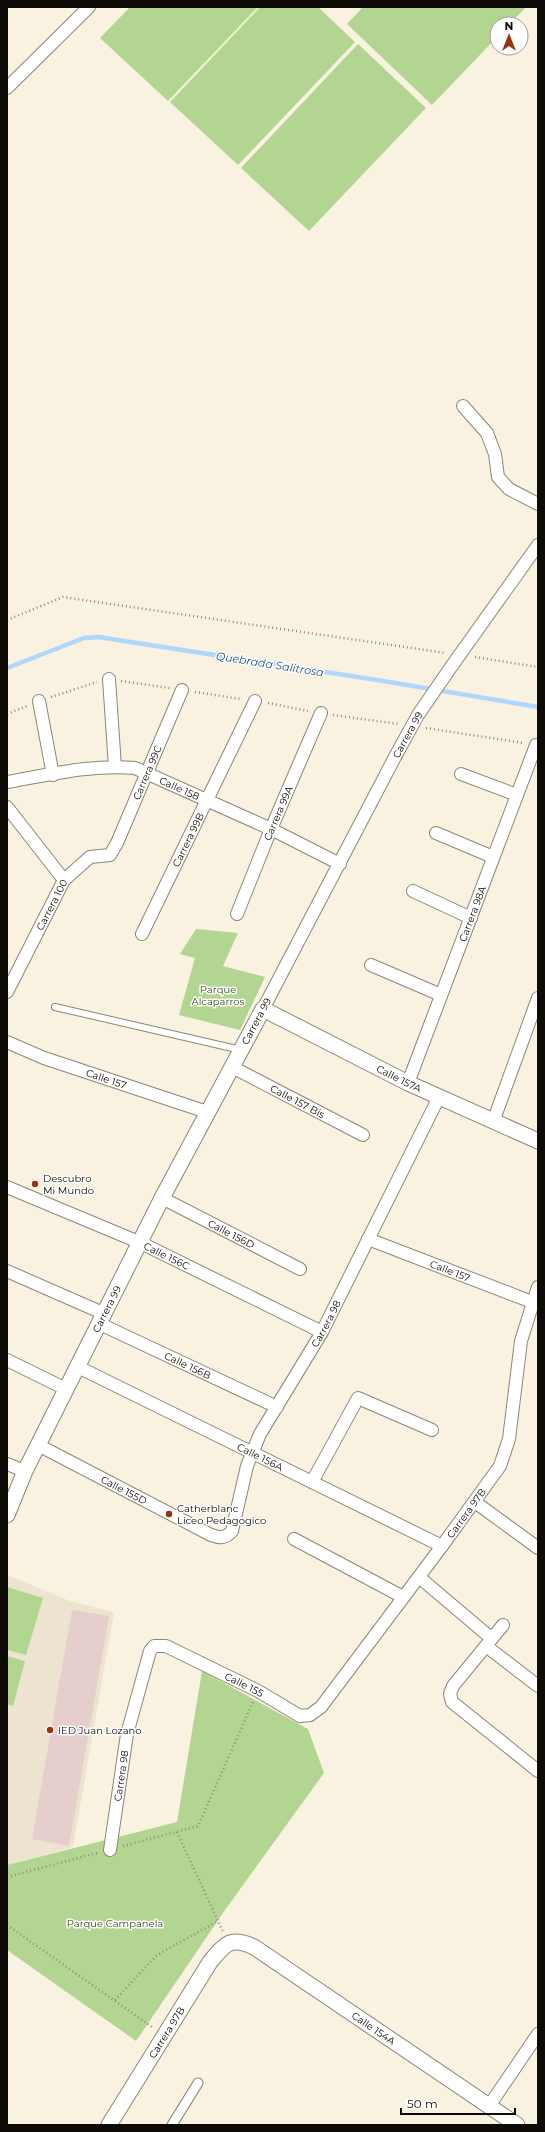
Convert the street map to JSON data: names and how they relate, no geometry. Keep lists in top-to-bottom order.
{
  "streets": {
    "street": [
      "Carrera 99",
      "Carrera 99C",
      "Calle 158",
      "Carrera 99A",
      "Carrera 99B",
      "Carrera 100",
      "Carrera 98A",
      "Calle 157A",
      "Calle 157",
      "Calle 157 Bis",
      "Calle 156D",
      "Calle 156C",
      "Carrera 98",
      "Calle 156B",
      "Calle 156A",
      "Calle 155D",
      "Carrera 97B",
      "Calle 155",
      "Calle 154A"
    ]
  },
  "crossings": [
    ["Carrera 99", "Calle 158"],
    ["Carrera 99", "Calle 157A"],
    ["Carrera 99", "Calle 157"],
    ["Carrera 99", "Calle 157 Bis"],
    ["Carrera 99", "Calle 156D"],
    ["Carrera 99", "Calle 156C"],
    ["Carrera 99", "Calle 156B"],
    ["Carrera 99", "Calle 156A"],
    ["Carrera 99", "Calle 155D"],
    ["Carrera 99C", "Calle 158"],
    ["Carrera 99C", "Carrera 100"],
    ["Calle 158", "Carrera 99A"],
    ["Calle 158", "Carrera 99B"],
    ["Carrera 98A", "Calle 157A"],
    ["Calle 157A", "Carrera 98"],
    ["Calle 157", "Carrera 98"],
    ["Calle 157", "Carrera 97B"],
    ["Calle 156C", "Carrera 98"],
    ["Carrera 98", "Calle 156B"],
    ["Carrera 98", "Calle 156A"],
    ["Carrera 98", "Calle 155D"],
    ["Carrera 98", "Calle 155"],
    ["Calle 156A", "Carrera 97B"],
    ["Carrera 97B", "Calle 155"],
    ["Carrera 97B", "Calle 154A"]
  ],
  "water": ["Quebrada Salitrosa"],
  "parks": ["Parque Alcaparros", "Parque Campanela"],
  "places": ["Descubro Mi Mundo", "Catherblanc Liceo Pedagogico", "IED Juan Lozano"],
  "scale_bar": "50 m",
  "north": "top"
}
